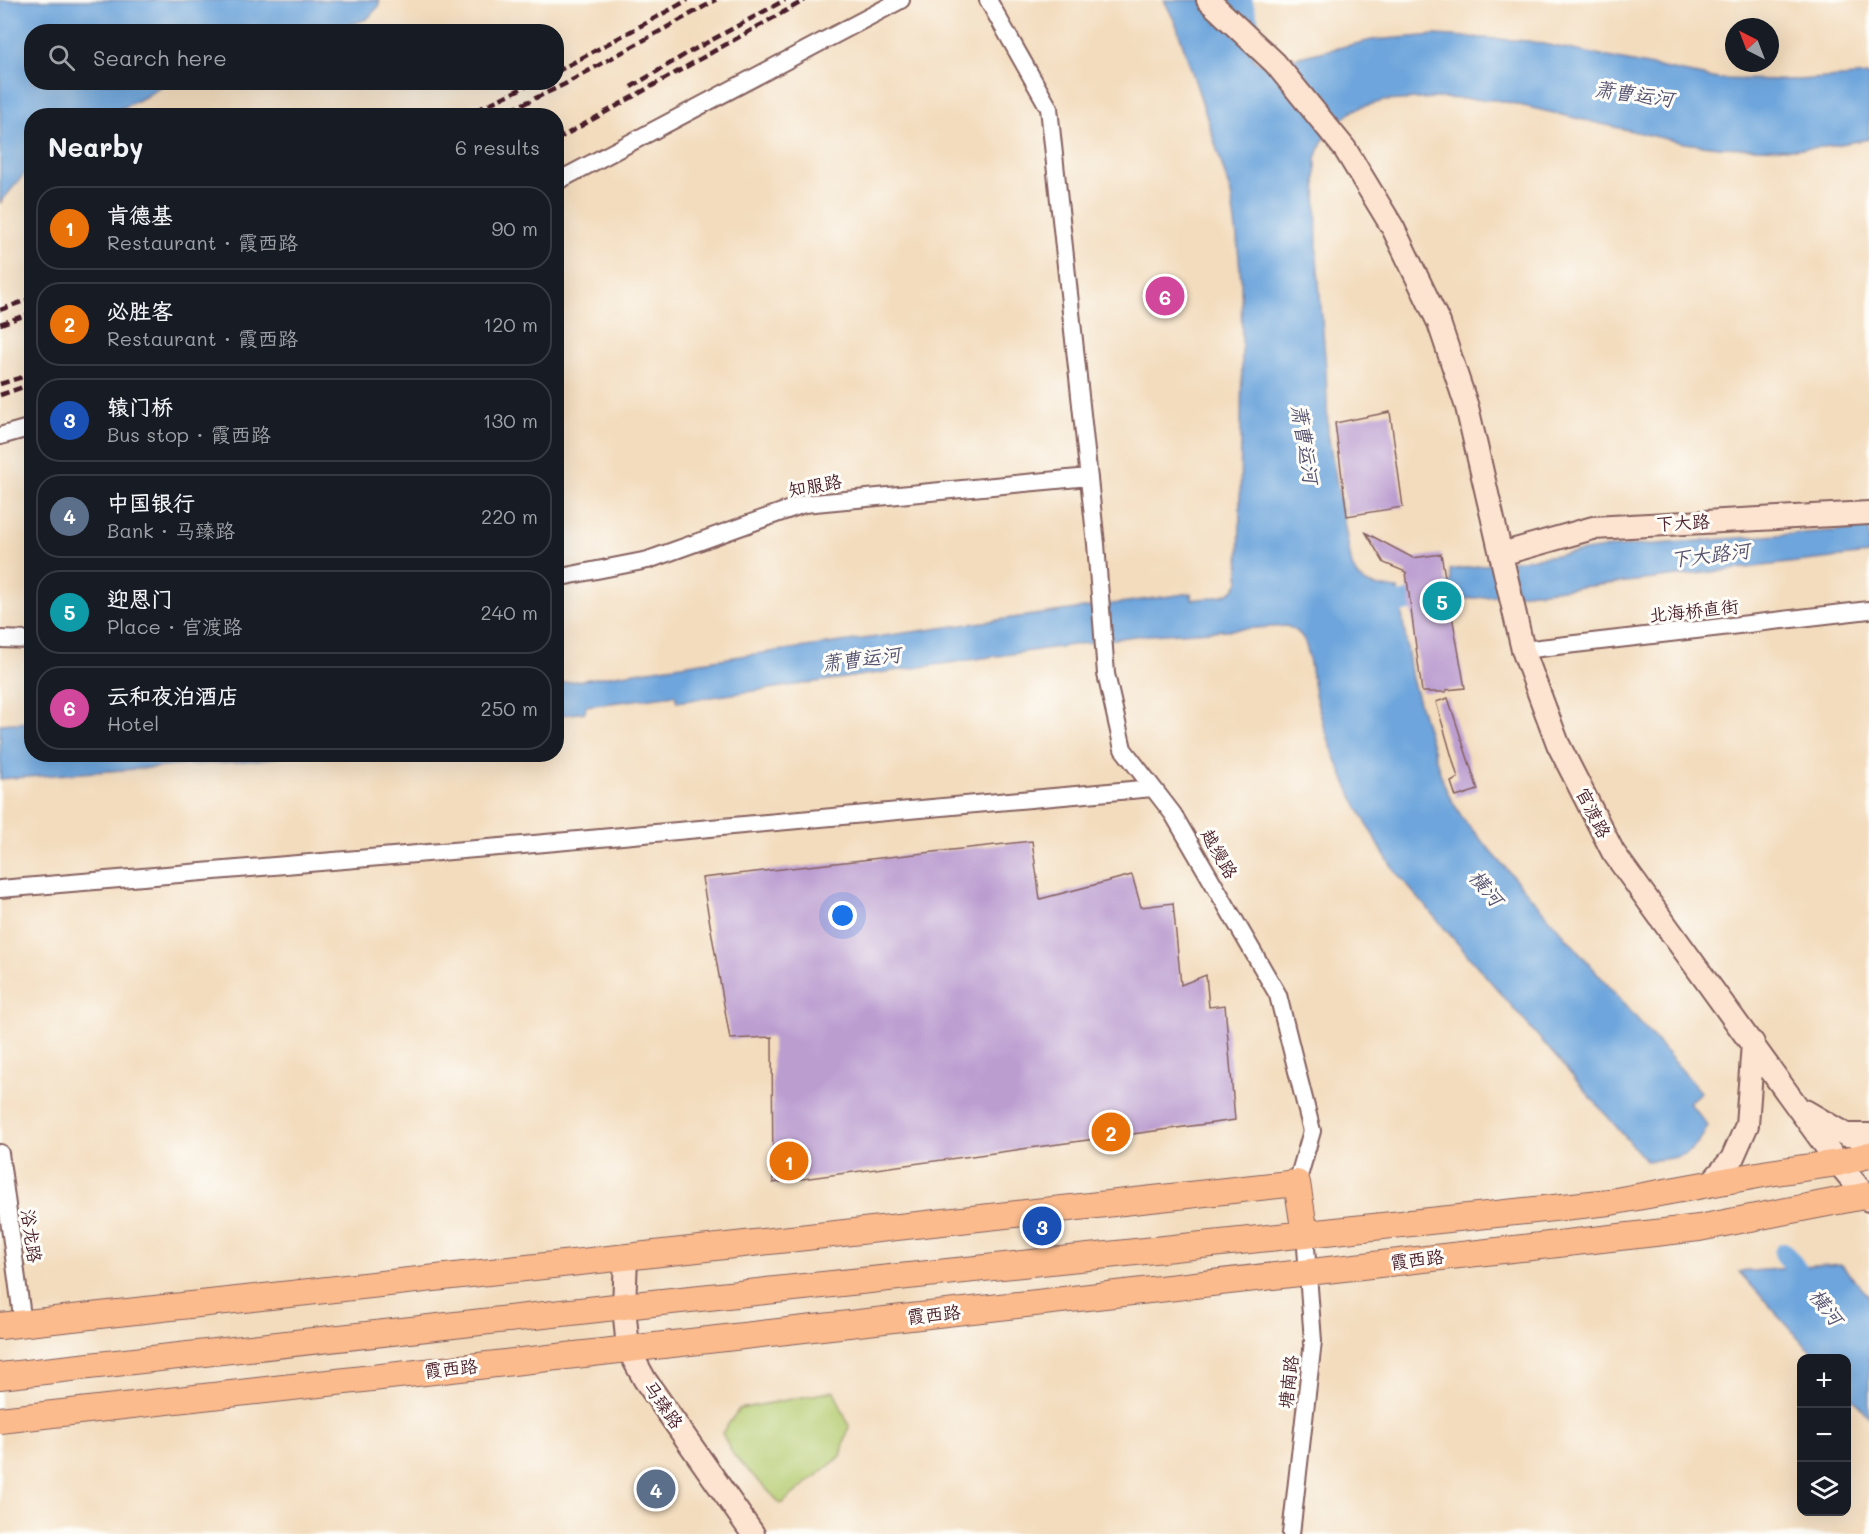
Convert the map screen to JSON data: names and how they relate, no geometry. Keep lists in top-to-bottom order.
{
  "streets": {
    "main road": ["霞西路"],
    "street": [
      "知服路",
      "下大路",
      "北海桥直街",
      "官渡路",
      "越缦路",
      "浴龙路",
      "塘南路",
      "马臻路"
    ]
  },
  "crossings": [
    ["知服路", "越缦路"],
    ["下大路", "官渡路"],
    ["北海桥直街", "官渡路"],
    ["官渡路", "霞西路"],
    ["霞西路", "塘南路"],
    ["霞西路", "马臻路"]
  ],
  "water": ["萧曹运河", "下大路河", "横河"],
  "north": "top left",
  "page": {
    "search": "Search here",
    "heading": ["Nearby", "6 results"],
    "list": [
      {
        "mark": "1",
        "name": "肯德基",
        "note": "Restaurant · 霞西路",
        "value": "90 m"
      },
      {
        "mark": "2",
        "name": "必胜客",
        "note": "Restaurant · 霞西路",
        "value": "120 m"
      },
      {
        "mark": "3",
        "name": "辕门桥",
        "note": "Bus stop · 霞西路",
        "value": "130 m"
      },
      {
        "mark": "4",
        "name": "中国银行",
        "note": "Bank · 马臻路",
        "value": "220 m"
      },
      {
        "mark": "5",
        "name": "迎恩门",
        "note": "Place · 官渡路",
        "value": "240 m"
      },
      {
        "mark": "6",
        "name": "云和夜泊酒店",
        "note": "Hotel",
        "value": "250 m"
      }
    ],
    "pins": [
      "6",
      "5",
      "2",
      "1",
      "3",
      "4"
    ],
    "map_buttons": ["+", "−"]
  }
}
